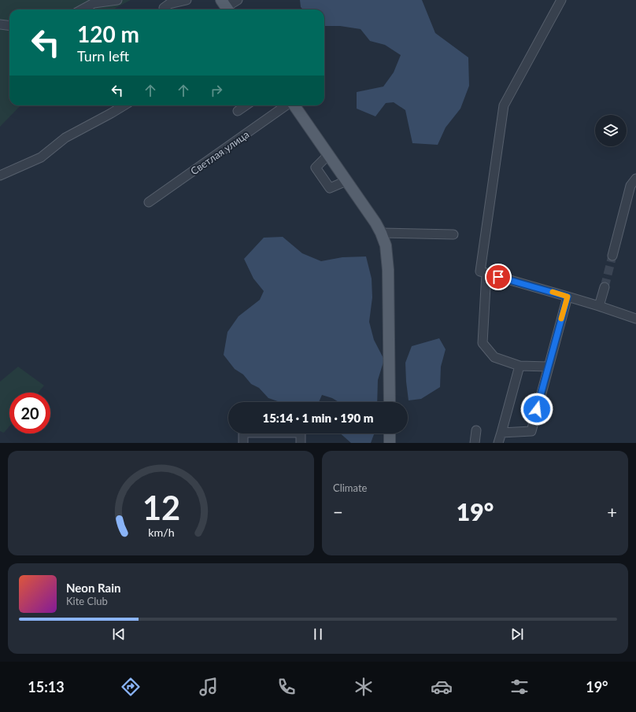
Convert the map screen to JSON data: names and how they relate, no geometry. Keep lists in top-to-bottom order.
{
  "streets": {
    "lane": ["Светлая улица"]
  },
  "page": {
    "turn": ["120 m", "Turn left"],
    "limit": "20",
    "trip": "15:14 · 1 min · 190 m",
    "tile": "Climate",
    "heat": ["−", "19°", "+"],
    "song": ["Neon Rain", "Kite Club"],
    "tabs": ["15:13", "19°"],
    "gauge": ["12", "km/h"]
  }
}
